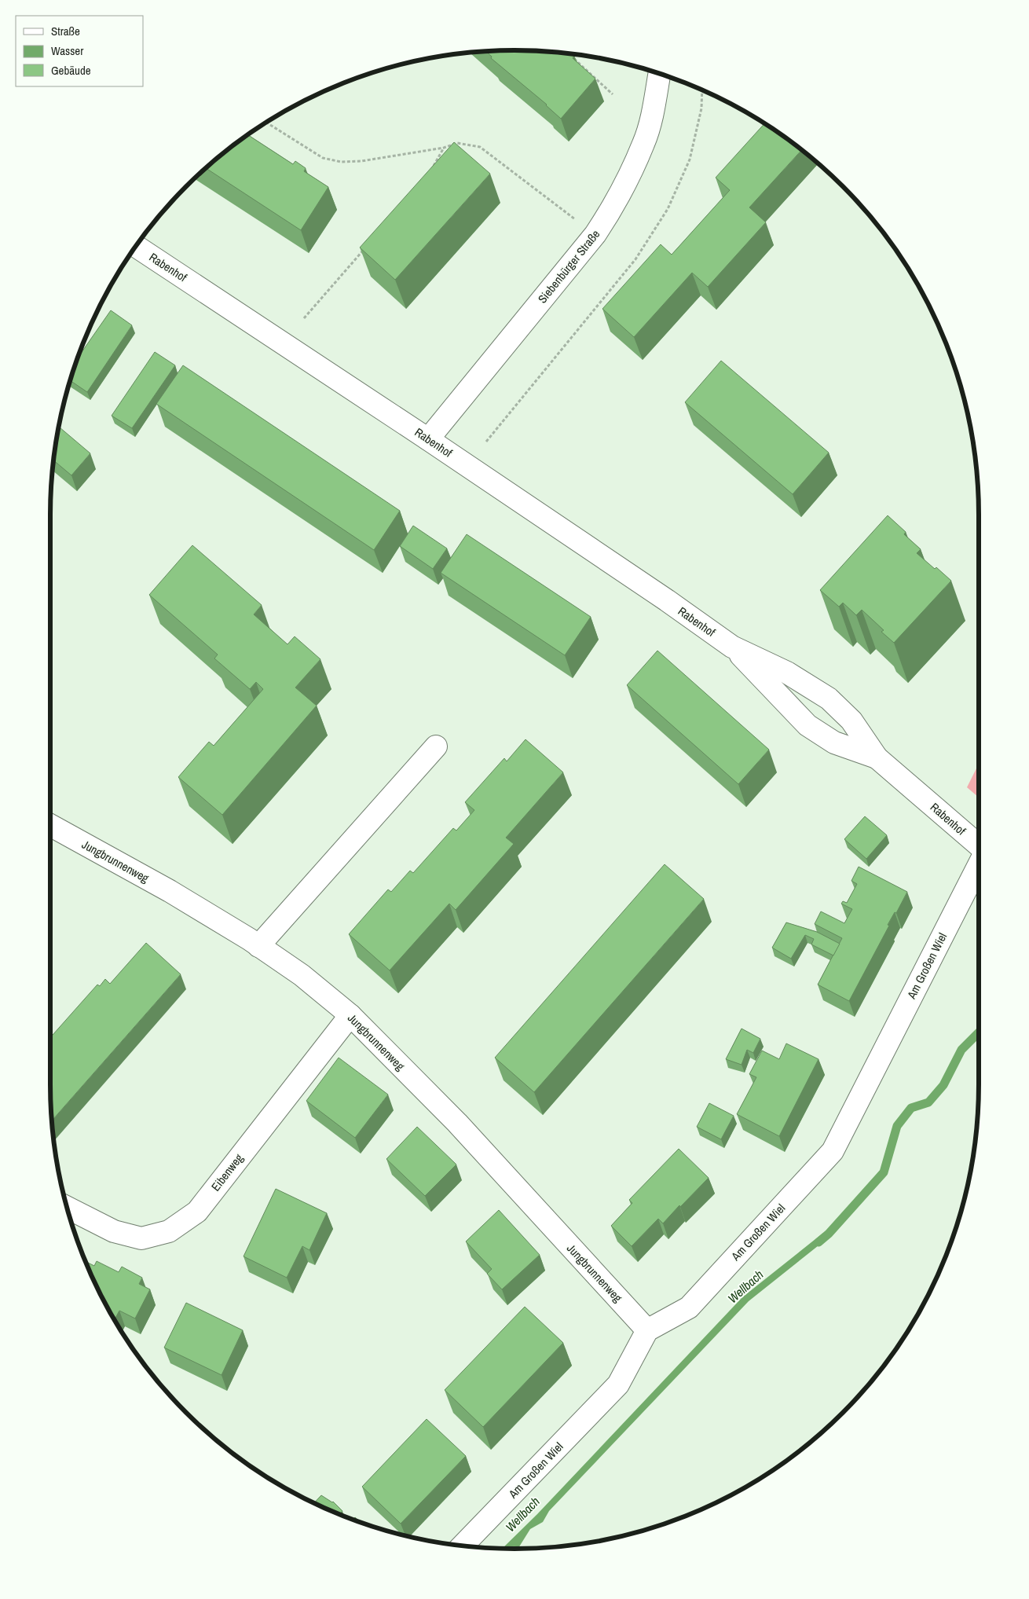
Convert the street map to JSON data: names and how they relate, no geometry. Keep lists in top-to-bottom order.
{
  "streets": {
    "street": [
      "Siebenbürger Straße",
      "Rabenhof",
      "Jungbrunnenweg",
      "Am Großen Wiel",
      "Eibenweg"
    ]
  },
  "crossings": [
    ["Siebenbürger Straße", "Rabenhof"],
    ["Jungbrunnenweg", "Am Großen Wiel"],
    ["Jungbrunnenweg", "Eibenweg"]
  ],
  "water": ["Wellbach"],
  "legend": ["Straße", "Wasser", "Gebäude"]
}
